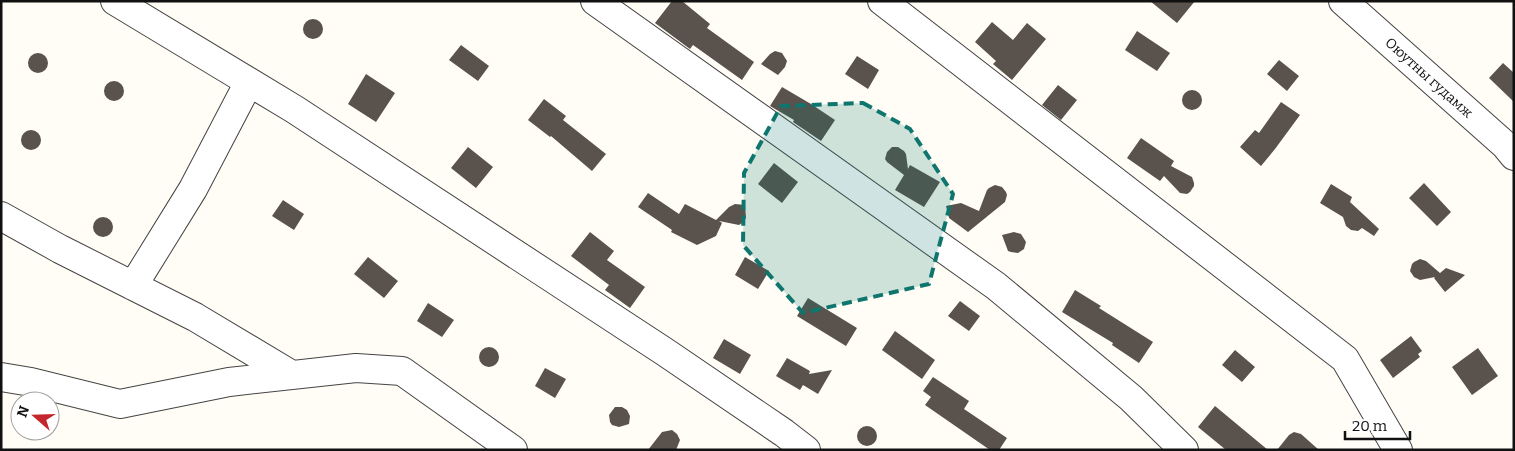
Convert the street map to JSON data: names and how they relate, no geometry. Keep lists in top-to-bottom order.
{
  "streets": {
    "street": ["Оюутны гудамж"]
  },
  "scale_bar": "20 m",
  "north": "left"
}
